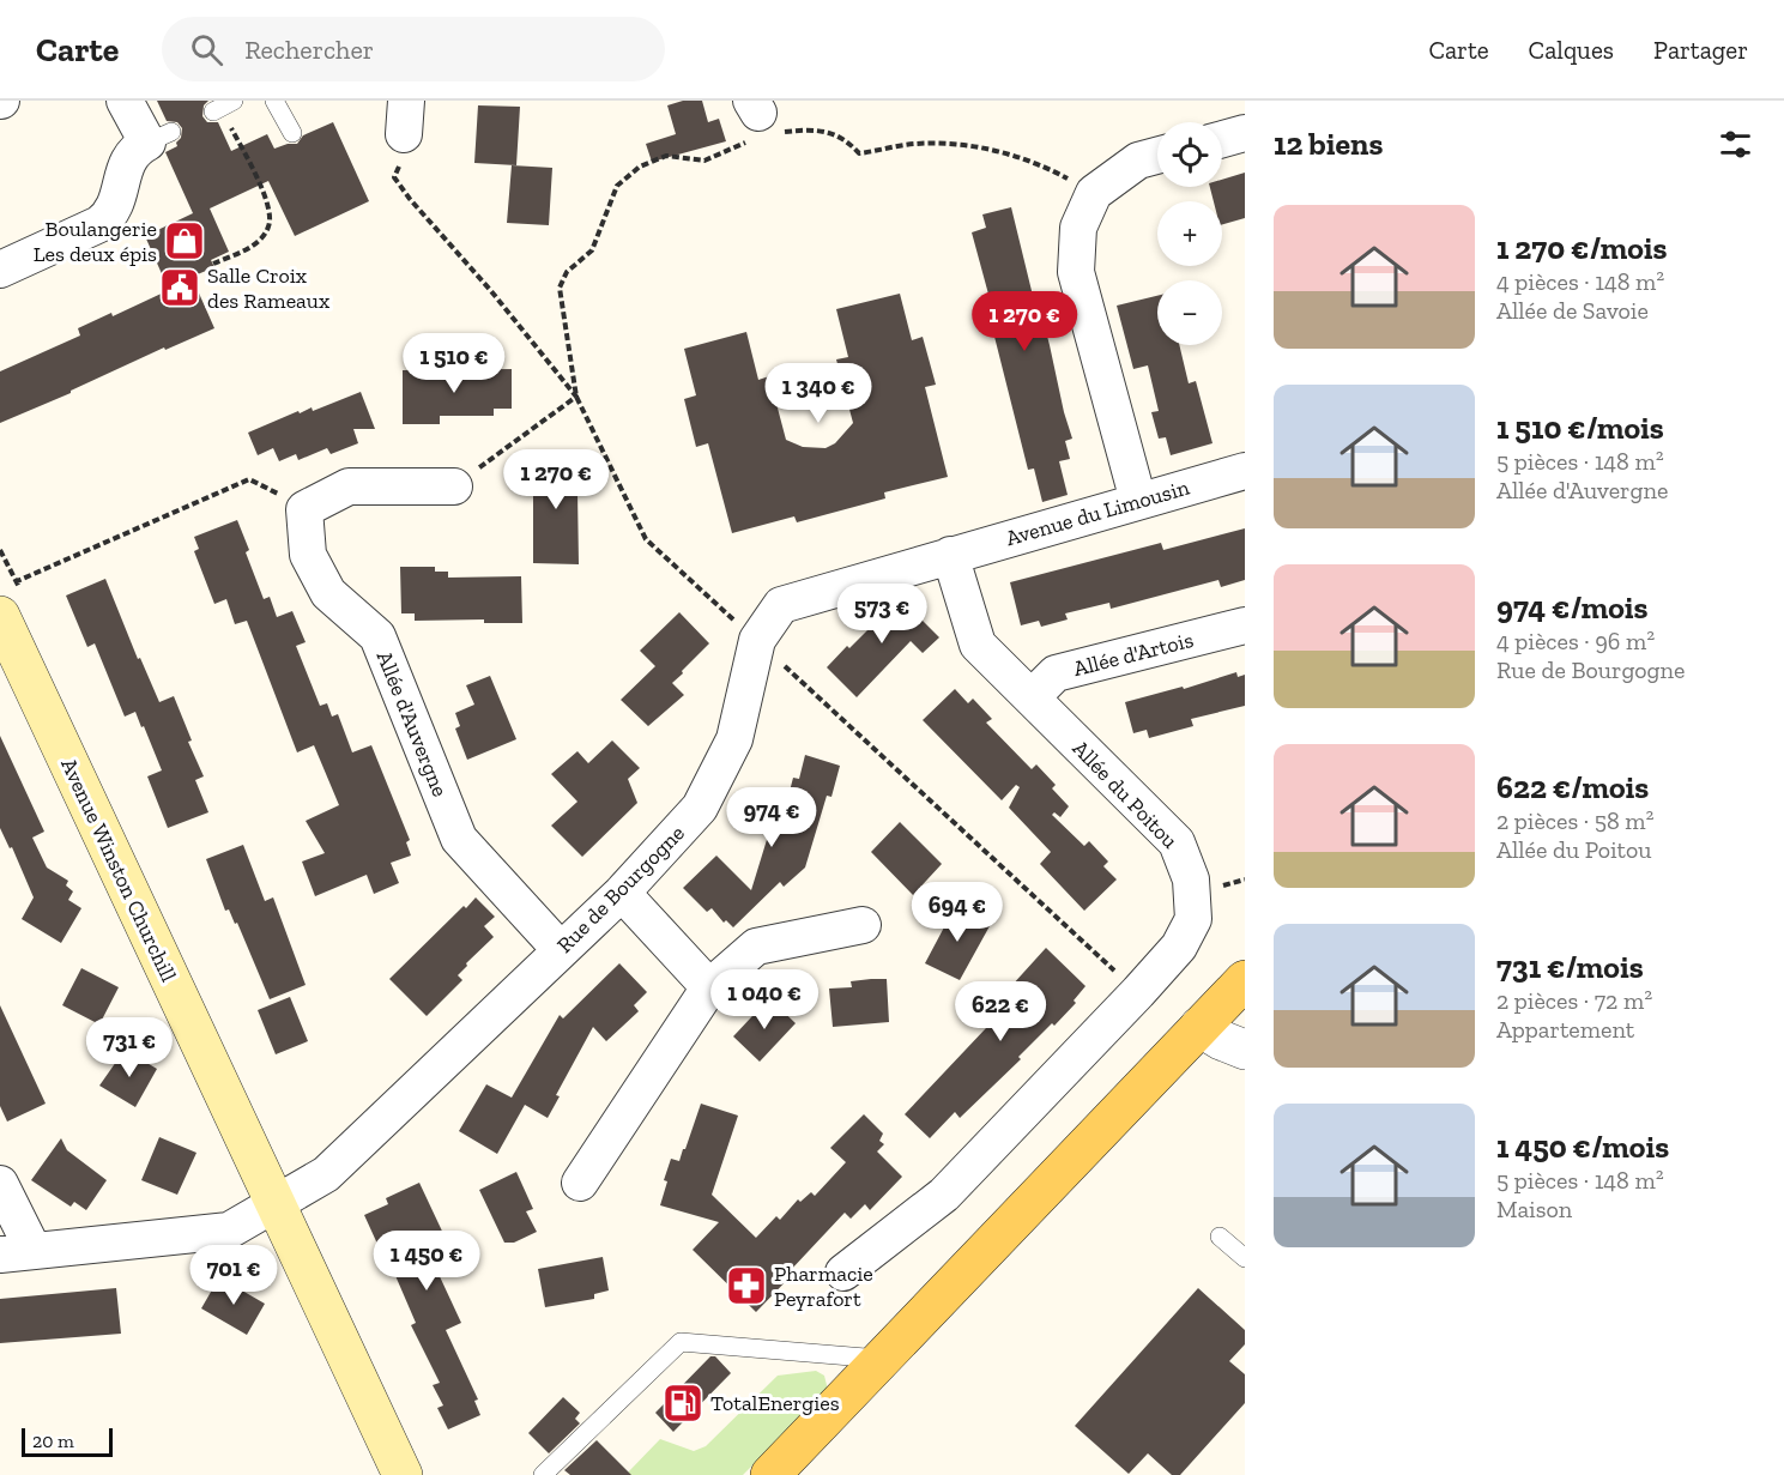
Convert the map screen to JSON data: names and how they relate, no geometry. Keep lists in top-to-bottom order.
{
  "streets": {
    "main road": ["Avenue Winston Churchill"],
    "street": [
      "Avenue du Limousin",
      "Allée d'Artois",
      "Allée d'Auvergne",
      "Allée du Poitou",
      "Rue de Bourgogne"
    ]
  },
  "crossings": [
    ["Avenue du Limousin", "Allée du Poitou"],
    ["Avenue du Limousin", "Rue de Bourgogne"],
    ["Allée d'Artois", "Allée du Poitou"],
    ["Allée d'Auvergne", "Rue de Bourgogne"],
    ["Allée du Poitou", "Rue de Bourgogne"],
    ["Avenue Winston Churchill", "Rue de Bourgogne"]
  ],
  "places": {
    "shop": ["Boulangerie Les deux épis"],
    "public building": ["Salle Croix des Rameaux"],
    "pharmacy": ["Pharmacie Peyrafort"],
    "fuel station": ["TotalEnergies"]
  },
  "scale_bar": "20 m",
  "page": {
    "header": "Carte",
    "search": "Rechercher",
    "nav": ["Carte", "Calques", "Partager"],
    "heading": "12 biens",
    "map_buttons": ["+", "−"],
    "list": [
      {
        "name": "1 270 €/mois",
        "note": "4 pièces · 148 m² · Allée de Savoie"
      },
      {
        "name": "1 510 €/mois",
        "note": "5 pièces · 148 m² · Allée d'Auvergne"
      },
      {
        "name": "974 €/mois",
        "note": "4 pièces · 96 m² · Rue de Bourgogne"
      },
      {
        "name": "622 €/mois",
        "note": "2 pièces · 58 m² · Allée du Poitou"
      },
      {
        "name": "731 €/mois",
        "note": "2 pièces · 72 m² · Appartement"
      },
      {
        "name": "1 450 €/mois",
        "note": "5 pièces · 148 m² · Maison"
      }
    ],
    "price": [
      "1 270 €",
      "1 510 €",
      "1 340 €",
      "1 270 €",
      "573 €",
      "974 €",
      "694 €",
      "1 040 €",
      "622 €",
      "731 €",
      "1 450 €",
      "701 €"
    ],
    "scale": "20 m"
  }
}
